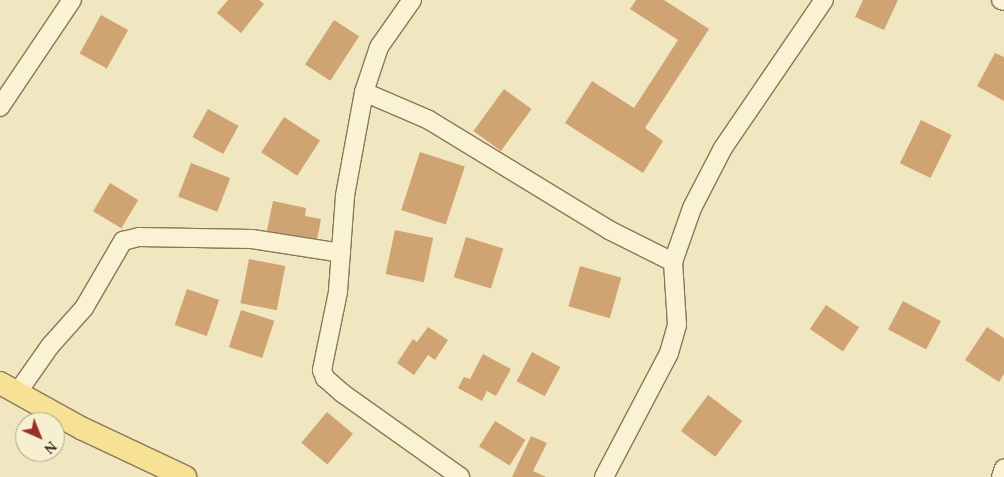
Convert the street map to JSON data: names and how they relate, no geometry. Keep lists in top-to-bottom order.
{
  "north": "bottom right"
}
